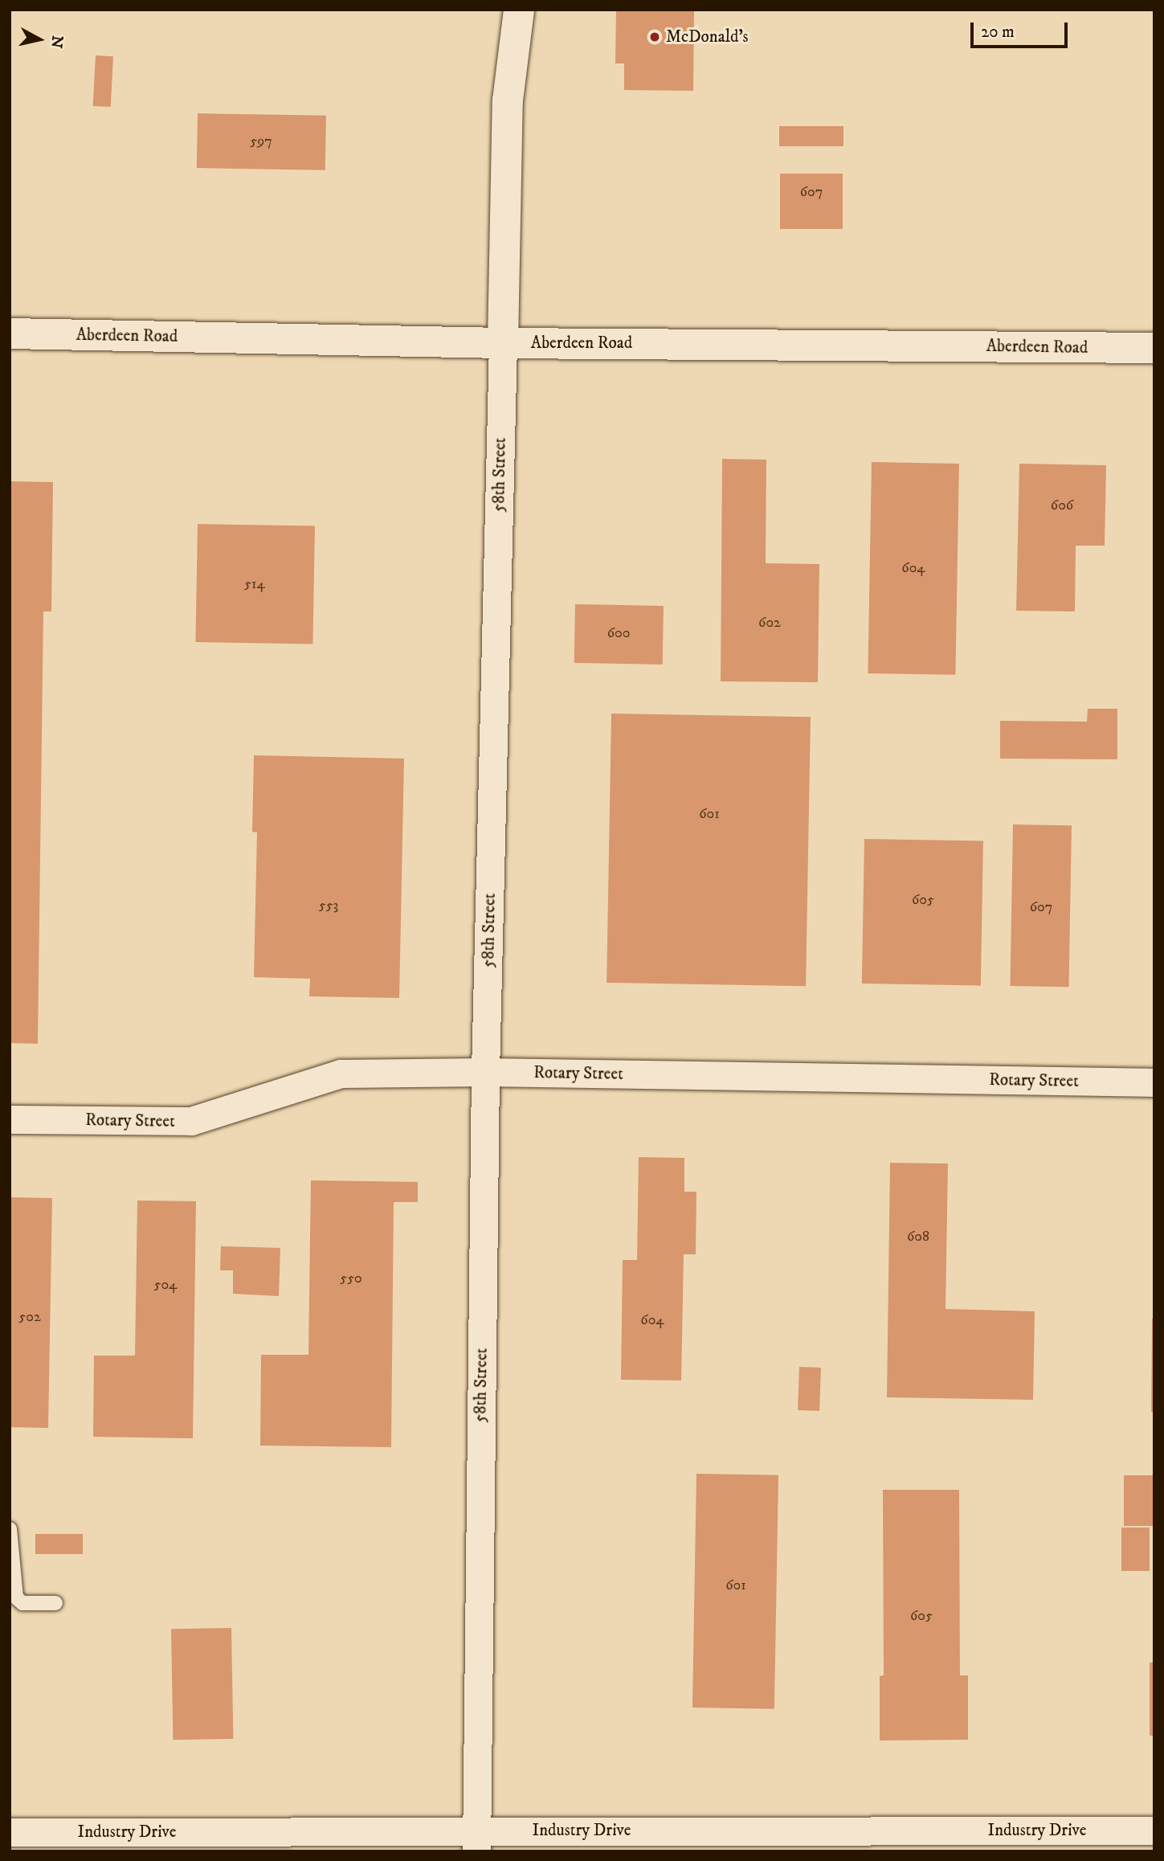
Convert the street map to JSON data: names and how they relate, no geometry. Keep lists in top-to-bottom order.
{
  "streets": {
    "main road": ["Aberdeen Road", "58th Street"],
    "street": ["Rotary Street", "Industry Drive"]
  },
  "crossings": [
    ["Aberdeen Road", "58th Street"],
    ["58th Street", "Rotary Street"],
    ["58th Street", "Industry Drive"]
  ],
  "places": ["McDonald's"],
  "house_numbers": [
    "597",
    "607",
    "606",
    "604",
    "514",
    "602",
    "600",
    "601",
    "605",
    "553",
    "607",
    "608",
    "550",
    "504",
    "502",
    "604",
    "601",
    "605"
  ],
  "scale_bar": "20 m",
  "north": "right"
}
